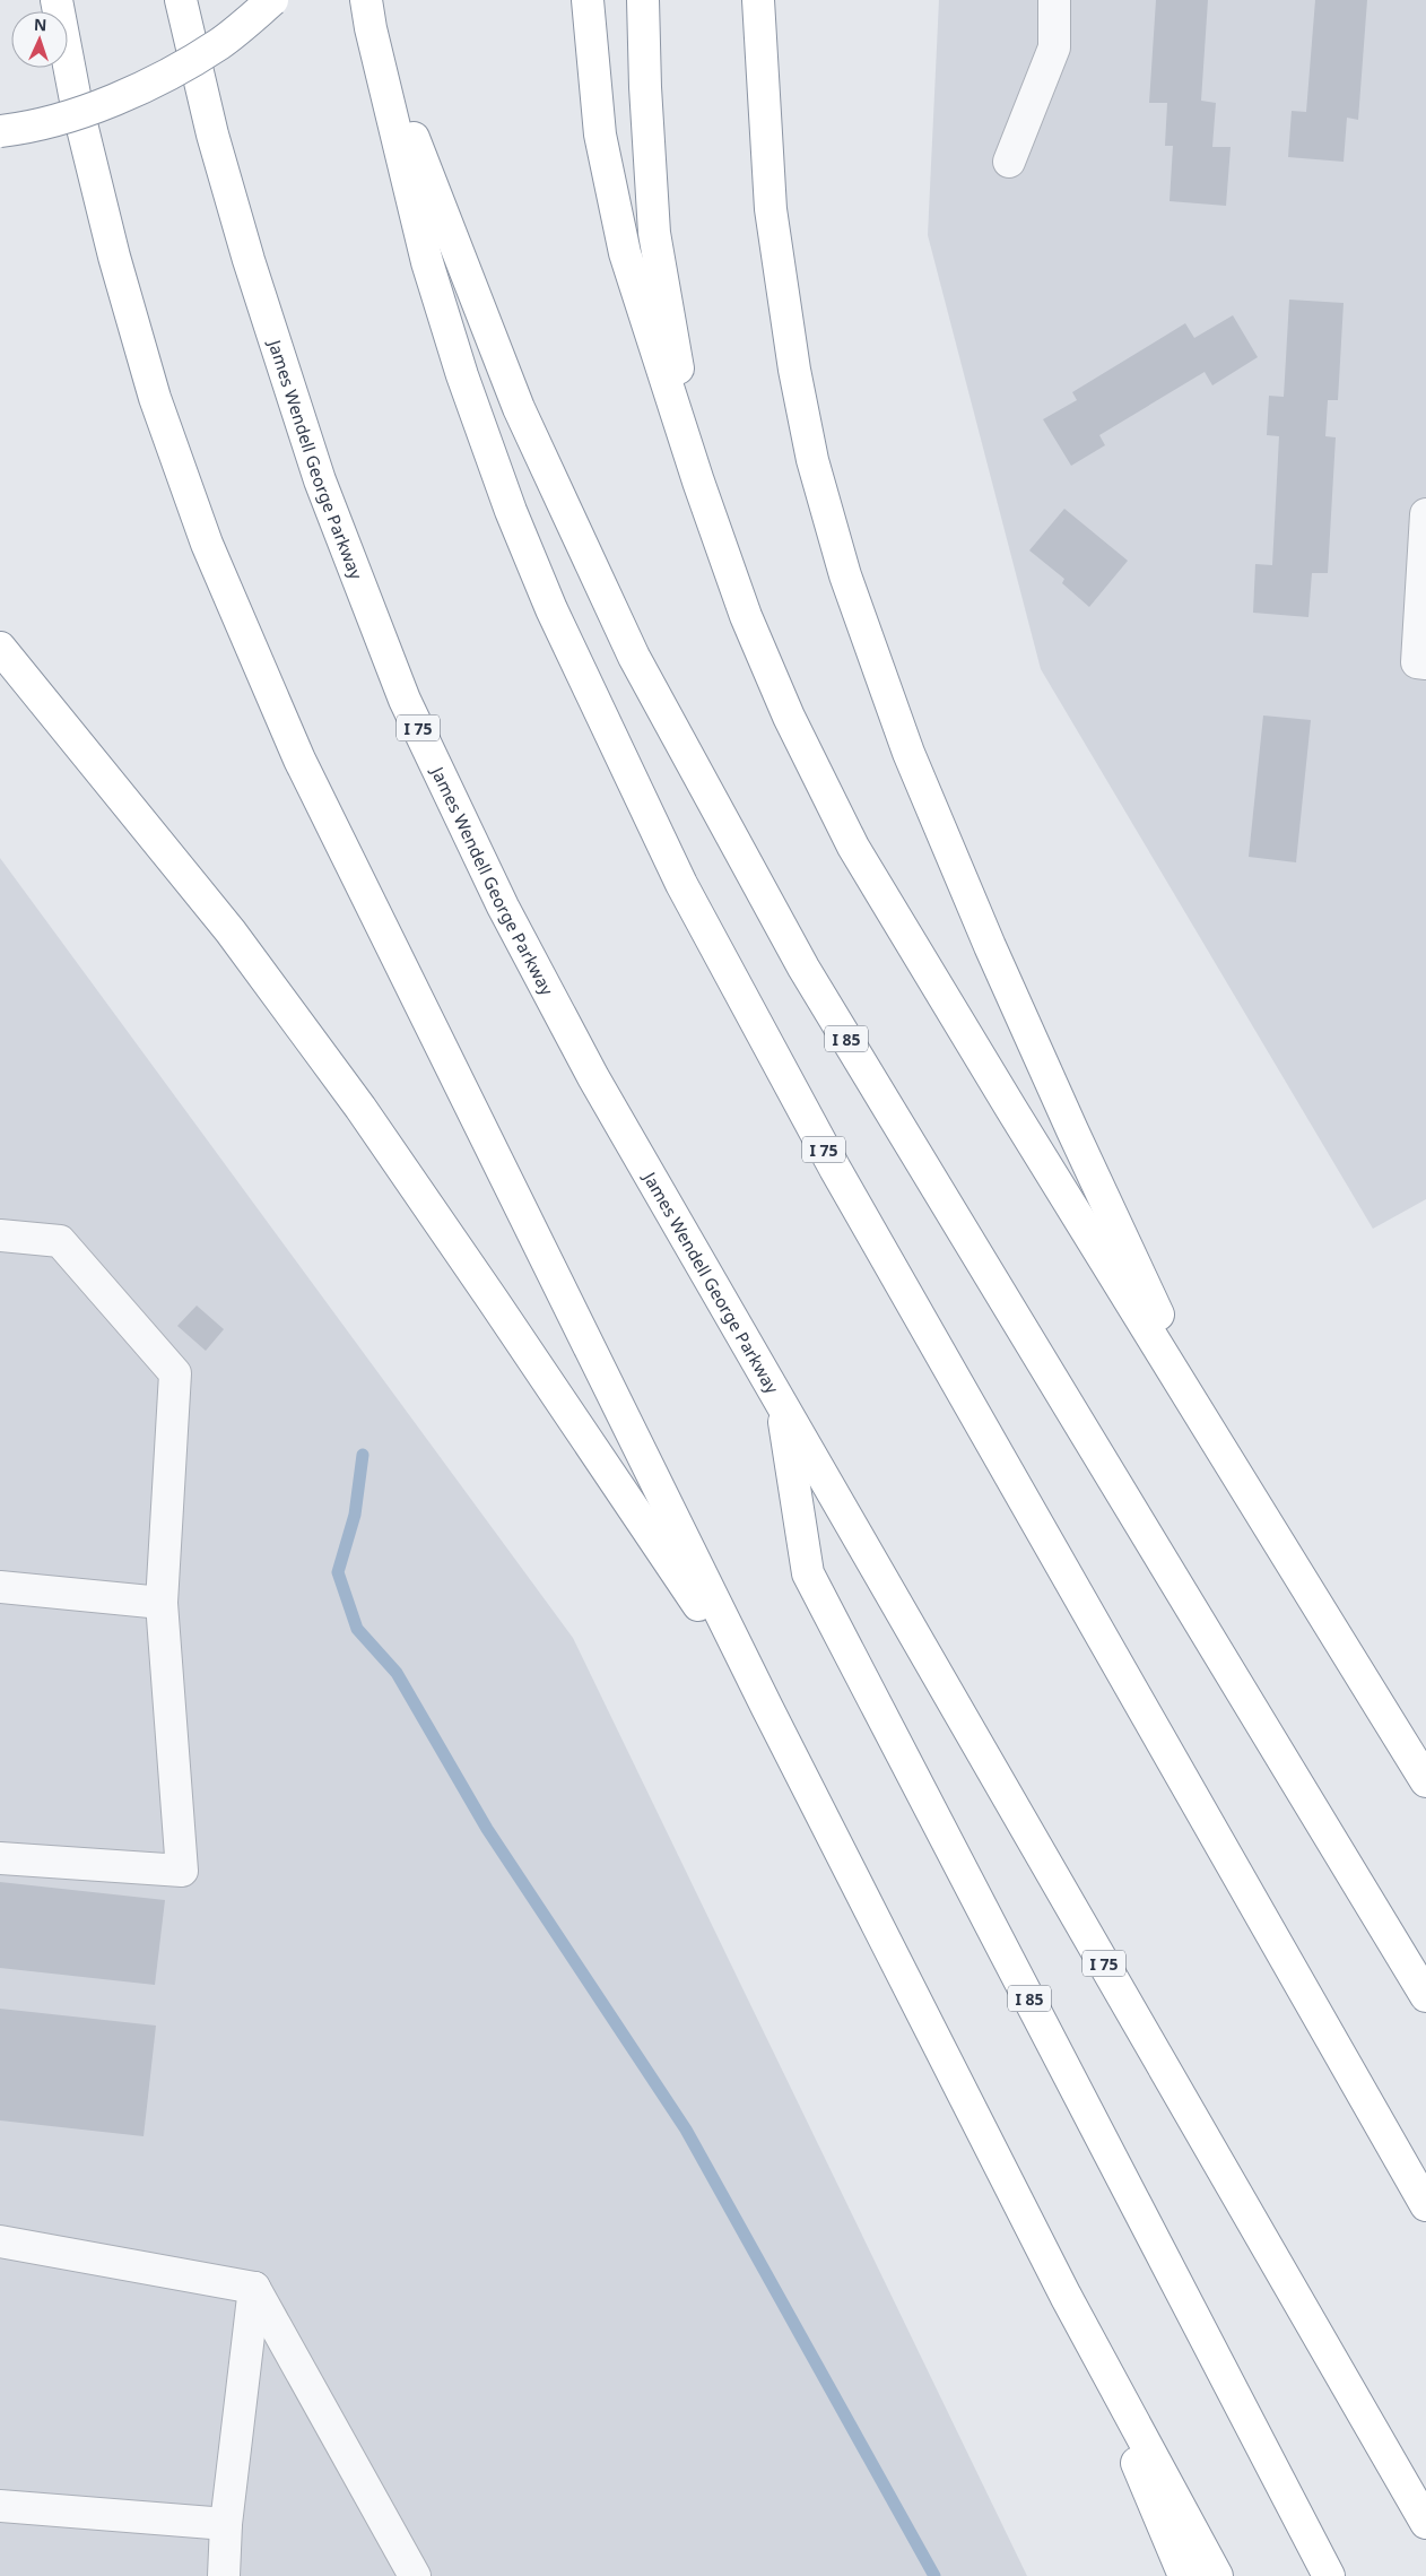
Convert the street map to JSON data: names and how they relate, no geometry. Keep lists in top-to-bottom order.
{
  "streets": {
    "highway": ["James Wendell George Parkway", "I 75", "I 85"]
  },
  "crossings": [
    ["James Wendell George Parkway", "I 75"],
    ["James Wendell George Parkway", "I 85"],
    ["I 75", "I 85"]
  ],
  "north": "top"
}
